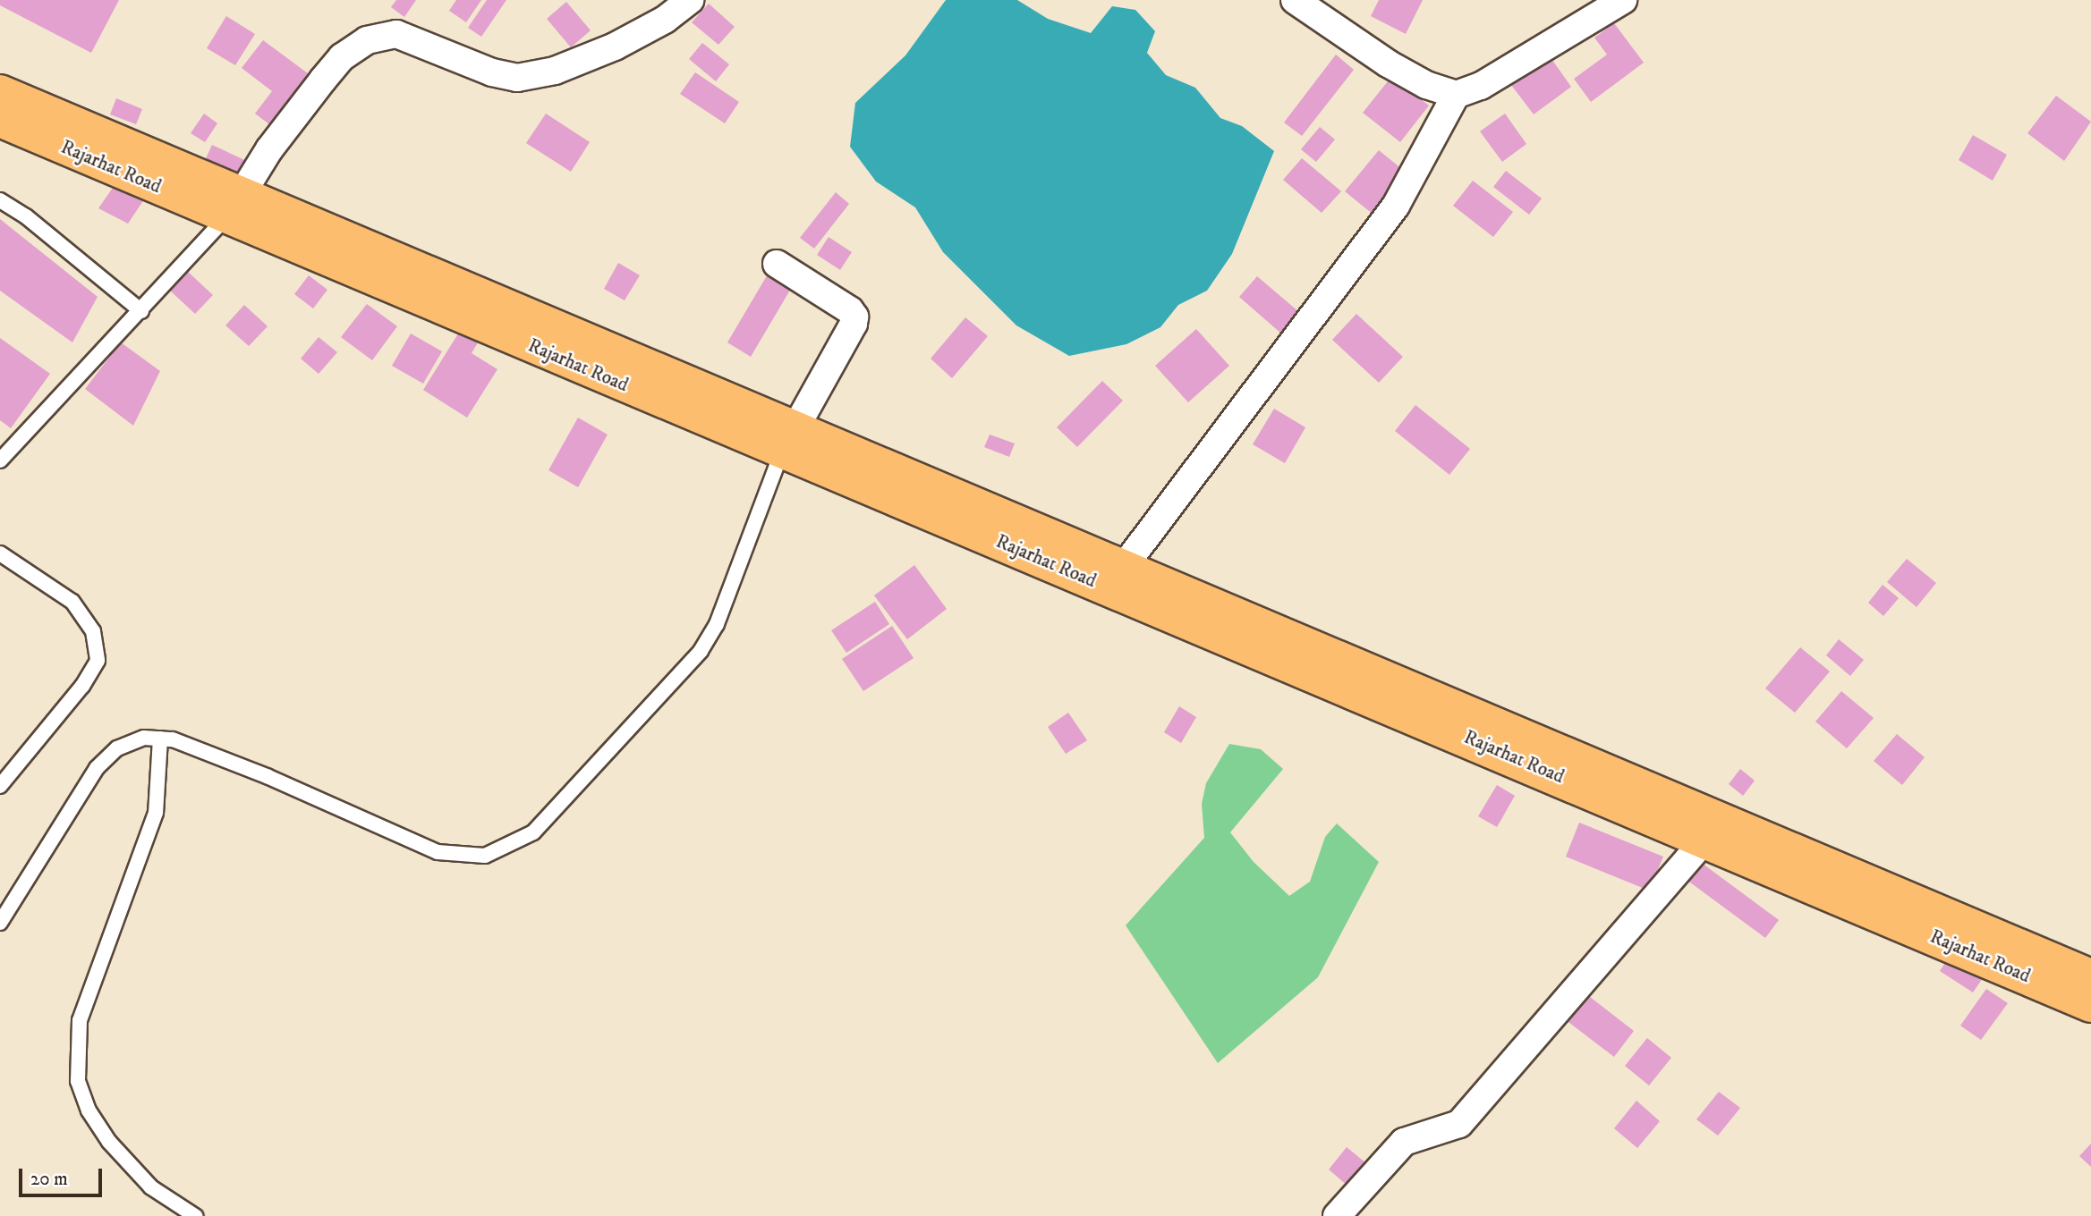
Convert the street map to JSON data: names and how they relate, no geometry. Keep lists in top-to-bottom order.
{
  "streets": {
    "main road": ["Rajarhat Road"]
  },
  "scale_bar": "20 m"
}
